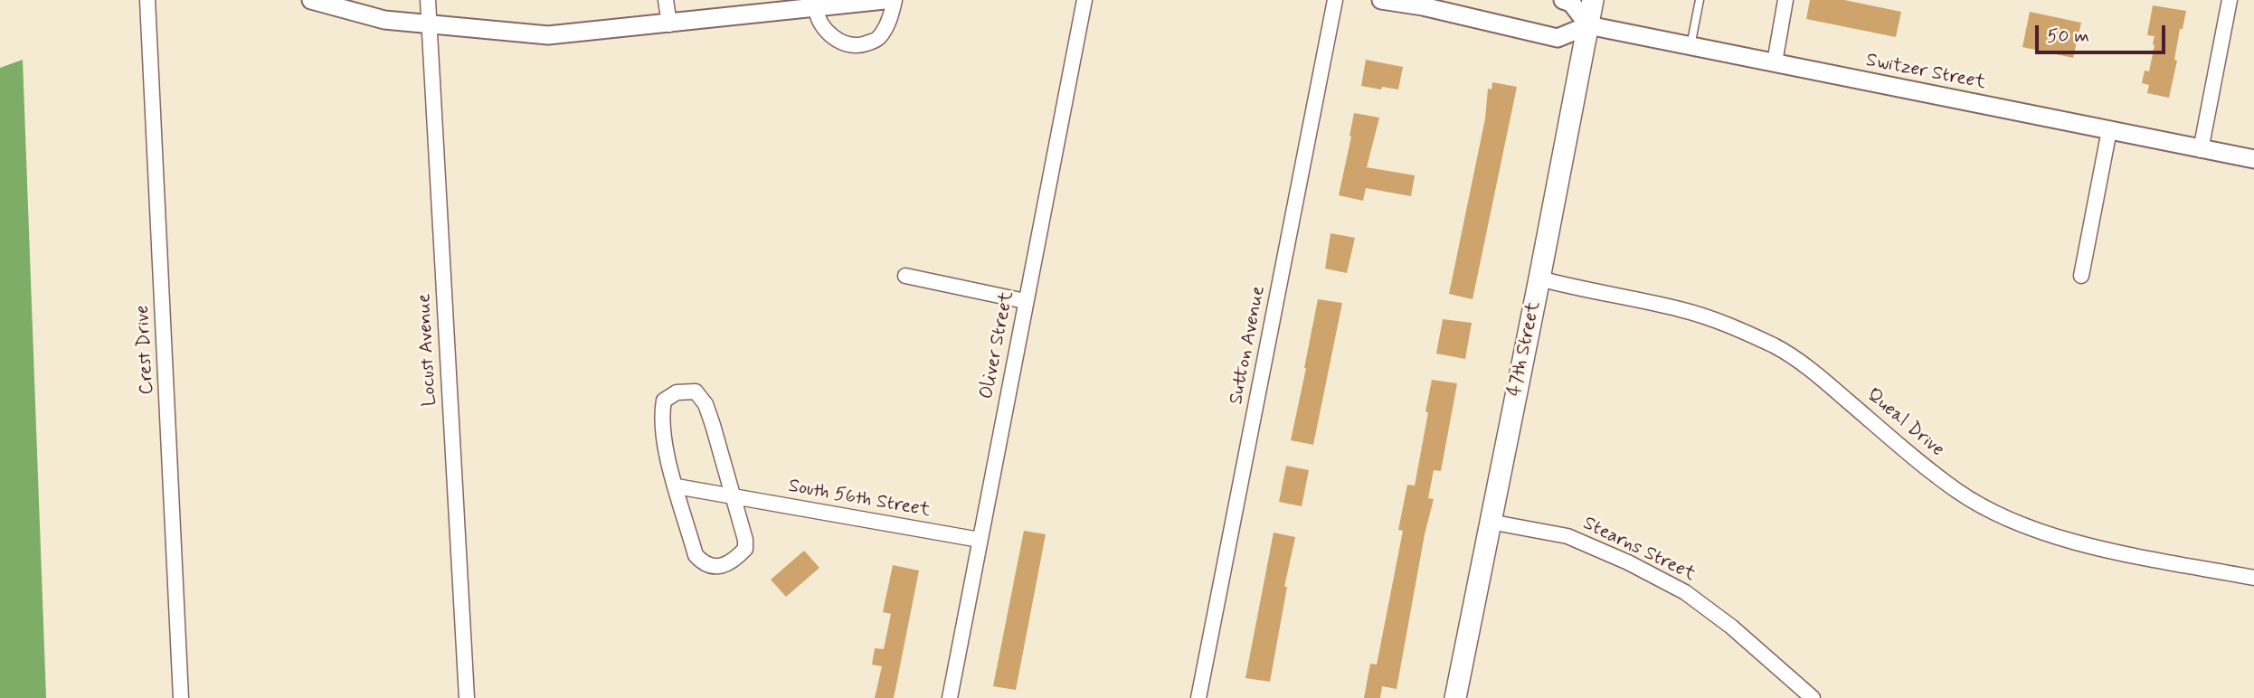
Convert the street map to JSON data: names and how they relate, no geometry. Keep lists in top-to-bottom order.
{
  "streets": {
    "main road": ["47th Street"],
    "street": [
      "Switzer Street",
      "Oliver Street",
      "Sutton Avenue",
      "Crest Drive",
      "Locust Avenue",
      "Queal Drive",
      "South 56th Street",
      "Stearns Street"
    ]
  },
  "crossings": [
    ["Switzer Street", "47th Street"],
    ["Oliver Street", "South 56th Street"],
    ["47th Street", "Queal Drive"],
    ["47th Street", "Stearns Street"]
  ],
  "scale_bar": "50 m"
}
